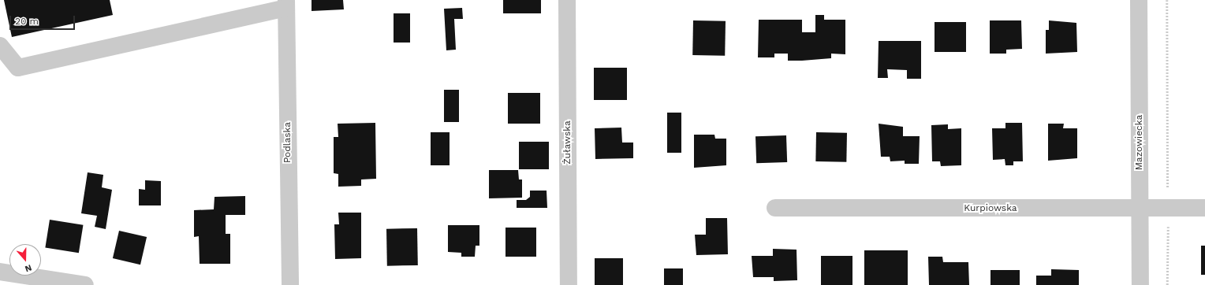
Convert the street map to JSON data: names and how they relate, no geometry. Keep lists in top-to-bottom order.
{
  "streets": {
    "street": [
      "Podlaska",
      "Żuławska",
      "Mazowiecka",
      "Kurpiowska"
    ]
  },
  "crossings": [
    ["Mazowiecka", "Kurpiowska"]
  ],
  "scale_bar": "20 m",
  "north": "bottom"
}
